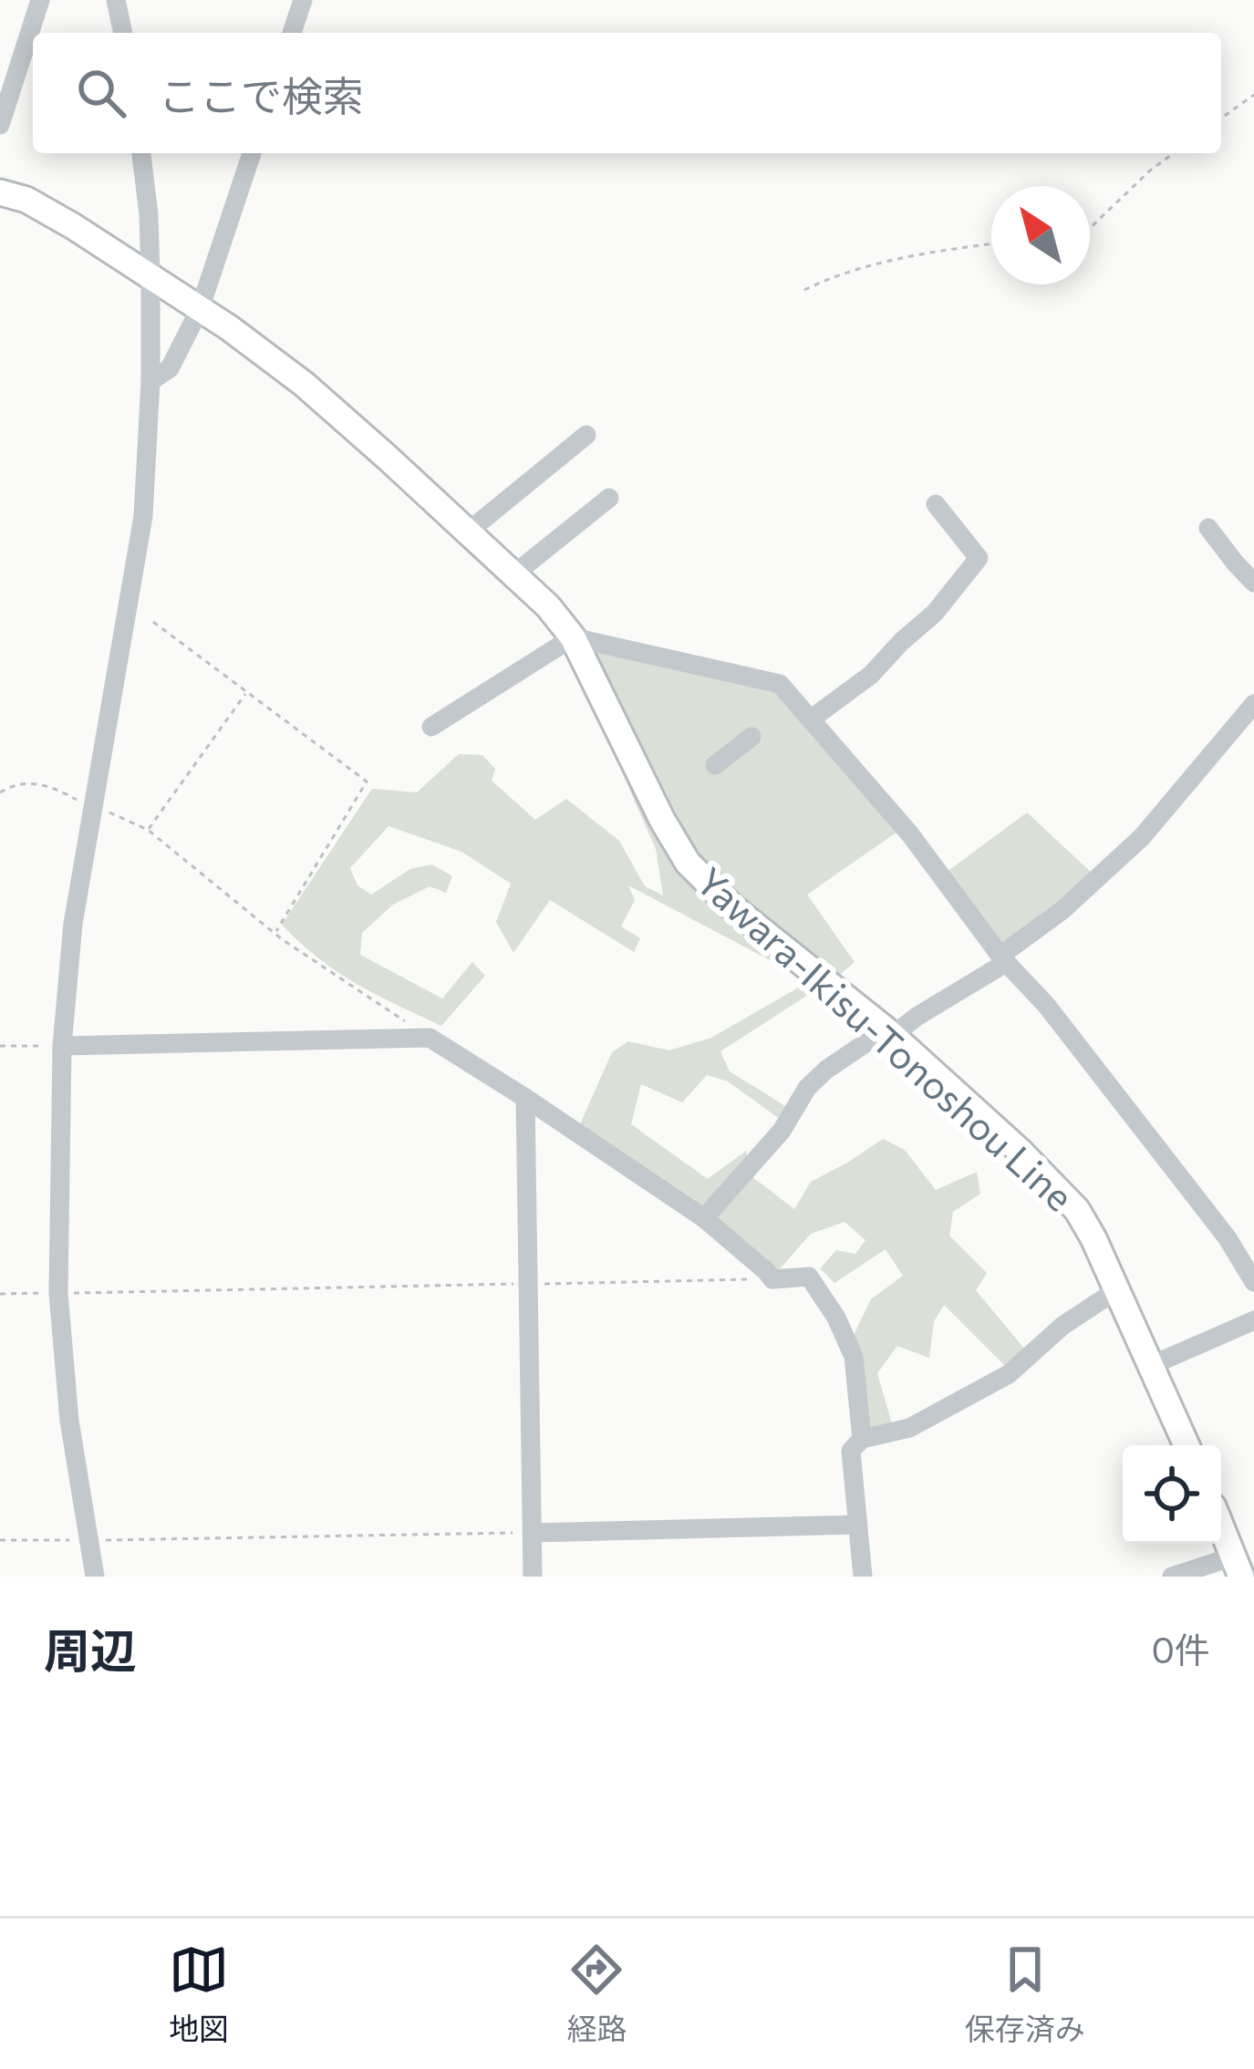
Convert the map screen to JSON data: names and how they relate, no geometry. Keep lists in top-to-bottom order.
{
  "streets": {
    "main road": ["Yawara-Ikisu-Tonoshou Line"]
  },
  "north": "top left",
  "page": {
    "search": "ここで検索",
    "heading": ["周辺", "0件"],
    "nav": ["地図", "経路", "保存済み"]
  }
}
